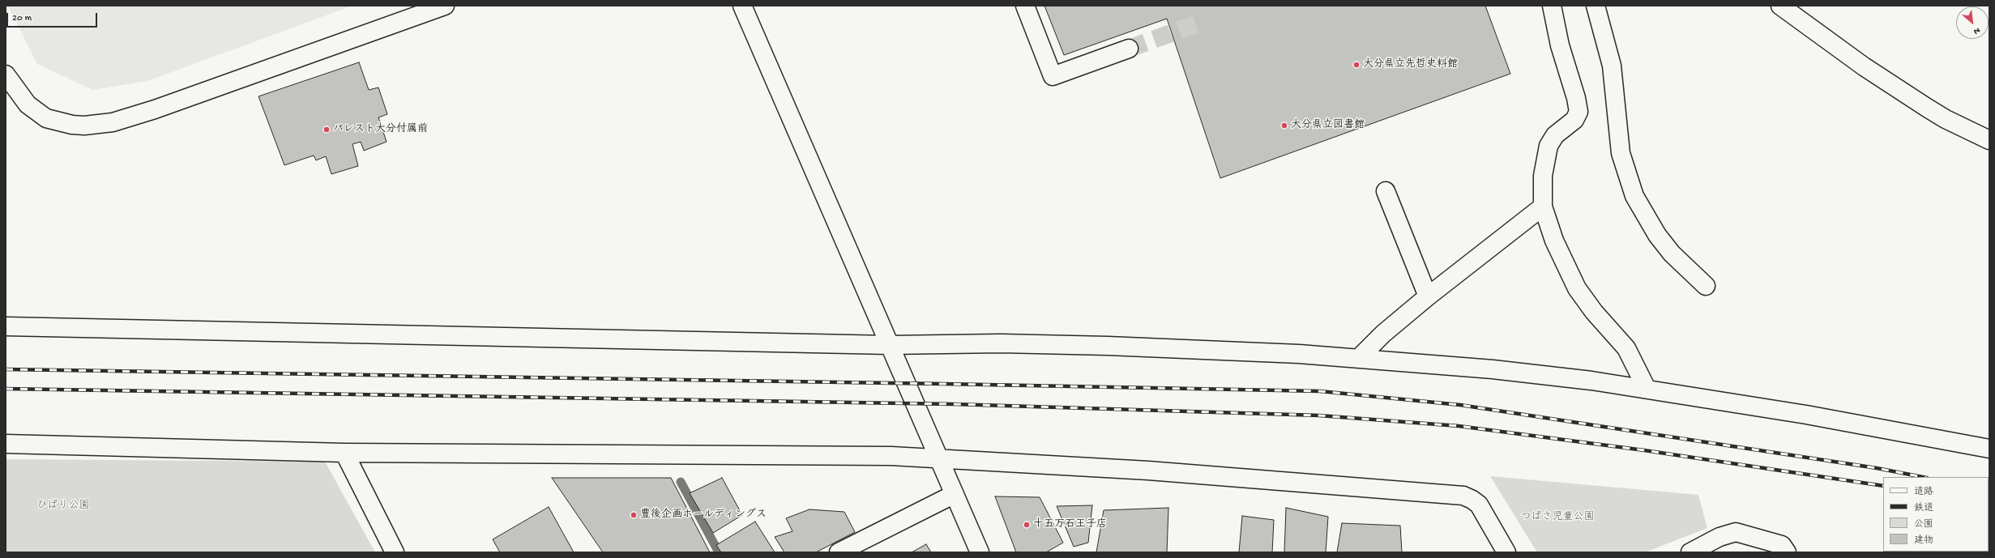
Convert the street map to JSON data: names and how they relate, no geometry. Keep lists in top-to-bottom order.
{
  "parks": ["ひばり公園", "つばさ児童公園"],
  "places": [
    "大分県立先哲史料館",
    "大分県立図書館",
    "パレスト大分付属前",
    "豊後企画ホールディングス",
    "十五万石王子店"
  ],
  "legend": [
    "道路",
    "鉄道",
    "公園",
    "建物"
  ],
  "scale_bar": "20 m",
  "north": "bottom right"
}
